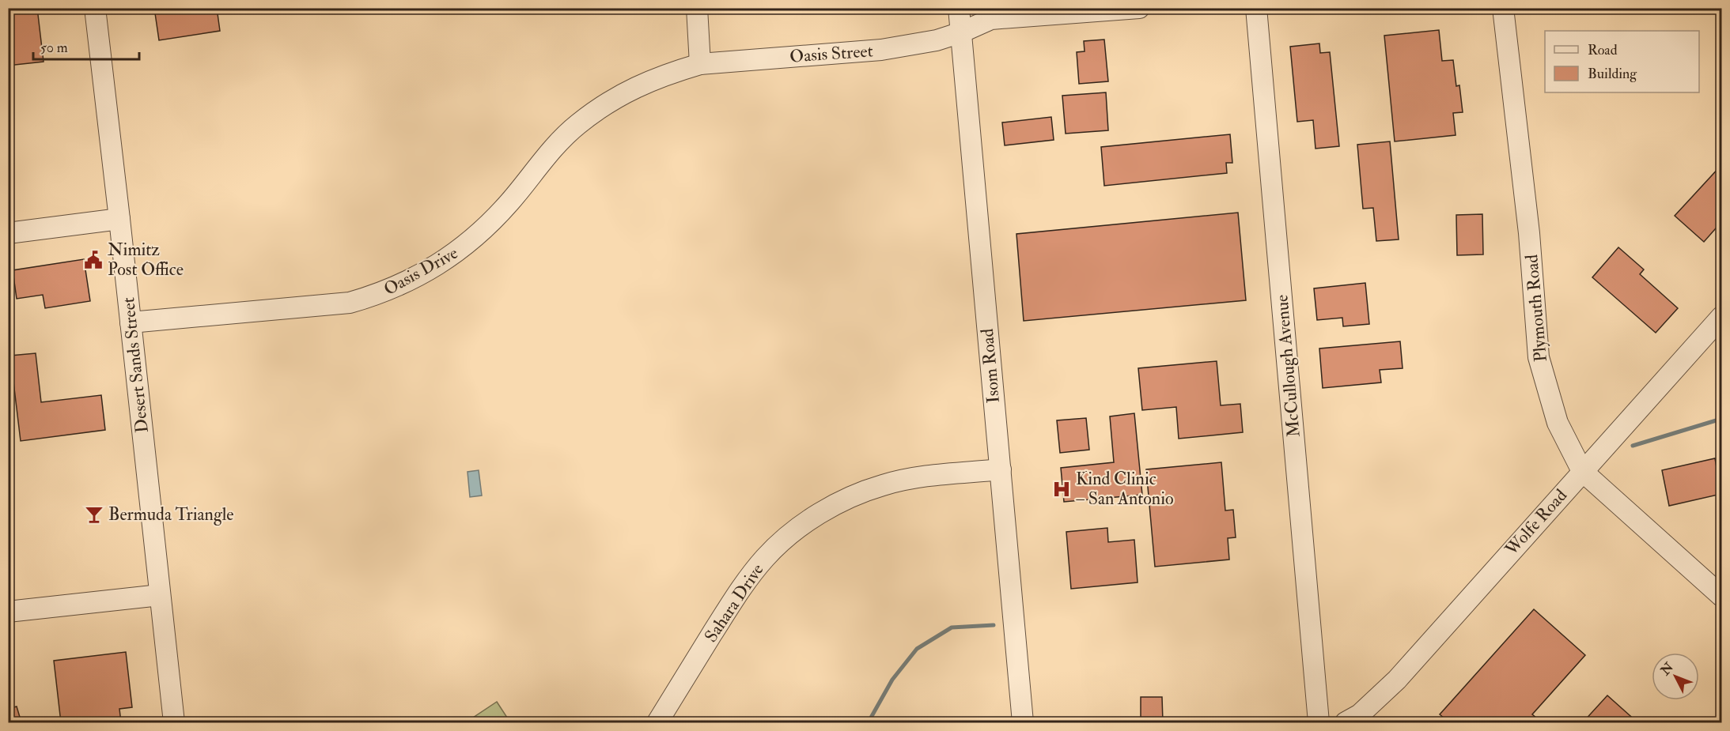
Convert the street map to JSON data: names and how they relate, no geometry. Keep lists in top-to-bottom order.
{
  "streets": {
    "street": [
      "Oasis Street",
      "Oasis Drive",
      "Plymouth Road",
      "Desert Sands Street",
      "Isom Road",
      "McCullough Avenue",
      "Wolfe Road",
      "Sahara Drive"
    ]
  },
  "crossings": [
    ["Oasis Street", "Oasis Drive"],
    ["Oasis Street", "Isom Road"],
    ["Oasis Drive", "Desert Sands Street"],
    ["Plymouth Road", "Wolfe Road"],
    ["Isom Road", "Sahara Drive"]
  ],
  "places": {
    "public building": ["Nimitz Post Office"],
    "hospital": ["Kind Clinic – San Antonio"],
    "bar": ["Bermuda Triangle"]
  },
  "legend": ["Road", "Building"],
  "scale_bar": "50 m",
  "north": "top left"
}
